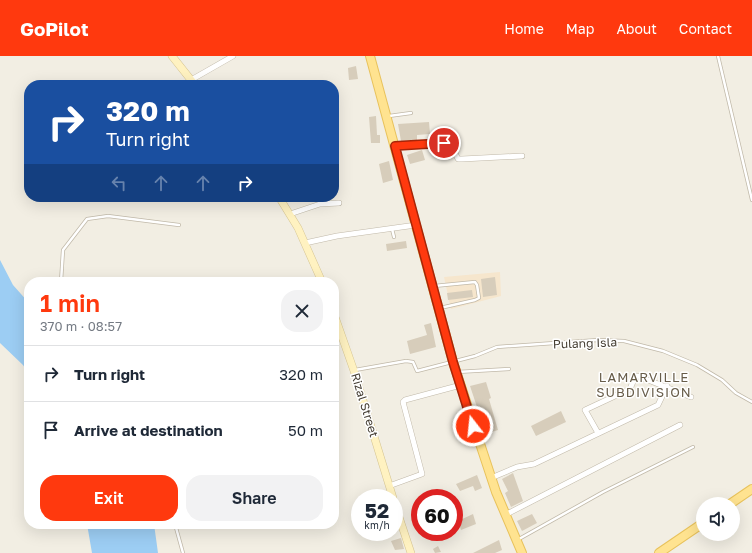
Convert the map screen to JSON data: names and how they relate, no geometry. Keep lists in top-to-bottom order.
{
  "streets": {
    "street": ["Rizal Street"],
    "lane": ["Pulang Isla"]
  },
  "crossings": [
    ["Pulang Isla", "Rizal Street"]
  ],
  "districts": ["LAMARVILLE SUBDIVISION"],
  "page": {
    "header": "GoPilot",
    "nav": [
      "Home",
      "Map",
      "About",
      "Contact"
    ],
    "turn": ["320 m", "Turn right"],
    "heading": ["1 min", "370 m · 08:57"],
    "list": [
      {
        "name": "Turn right",
        "value": "320 m"
      },
      {
        "name": "Arrive at destination",
        "value": "50 m"
      }
    ],
    "buttons": ["Exit", "Share"],
    "speed": "52 km/h",
    "limit": "60"
  }
}
